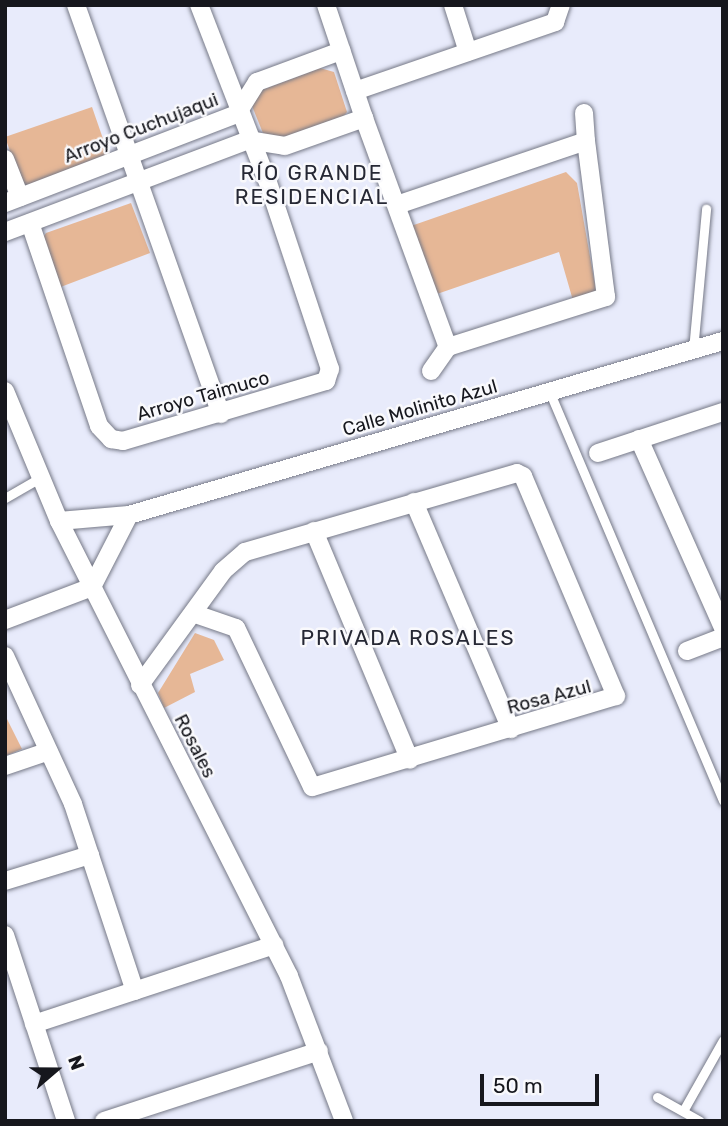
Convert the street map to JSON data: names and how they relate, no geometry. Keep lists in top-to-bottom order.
{
  "streets": {
    "street": [
      "Arroyo Cuchujaqui",
      "Arroyo Taimuco",
      "Calle Molinito Azul",
      "Rosa Azul",
      "Rosales"
    ]
  },
  "crossings": [
    ["Arroyo Cuchujaqui", "Arroyo Taimuco"],
    ["Calle Molinito Azul", "Rosales"]
  ],
  "districts": ["RÍO GRANDE RESIDENCIAL", "PRIVADA ROSALES"],
  "scale_bar": "50 m",
  "north": "right"
}
